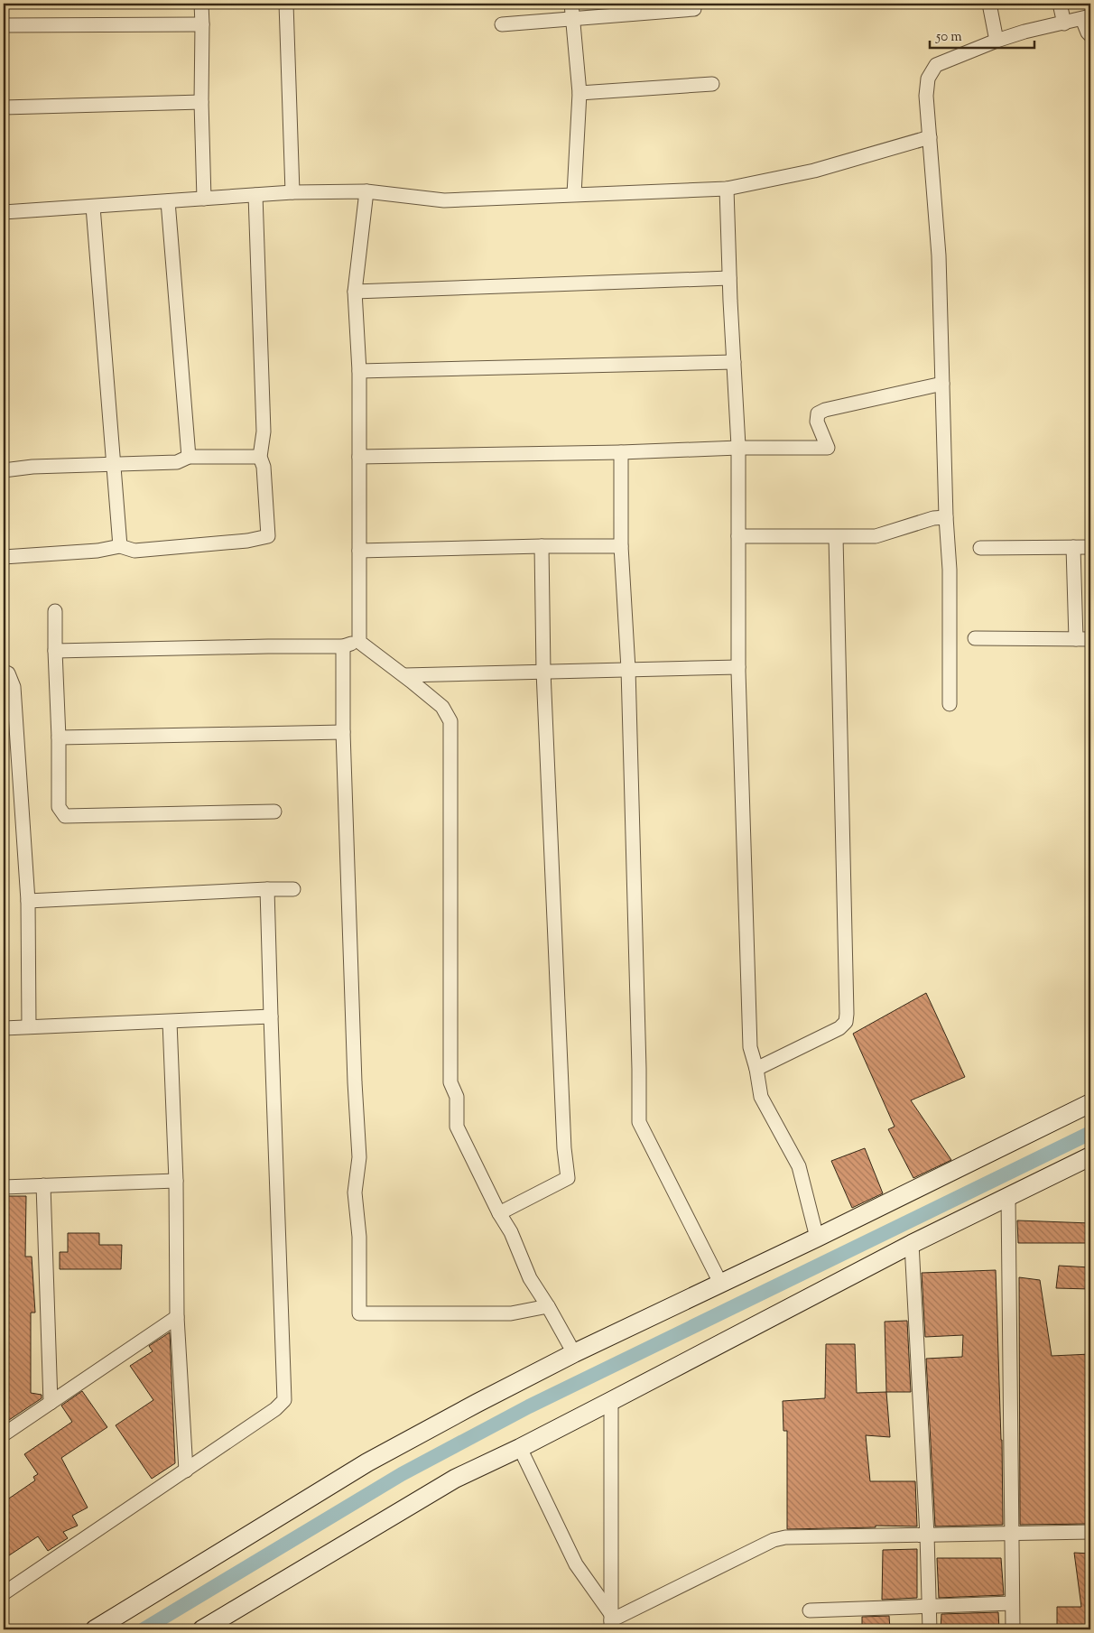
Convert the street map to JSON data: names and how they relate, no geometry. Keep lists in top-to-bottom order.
{
  "scale_bar": "50 m"
}
